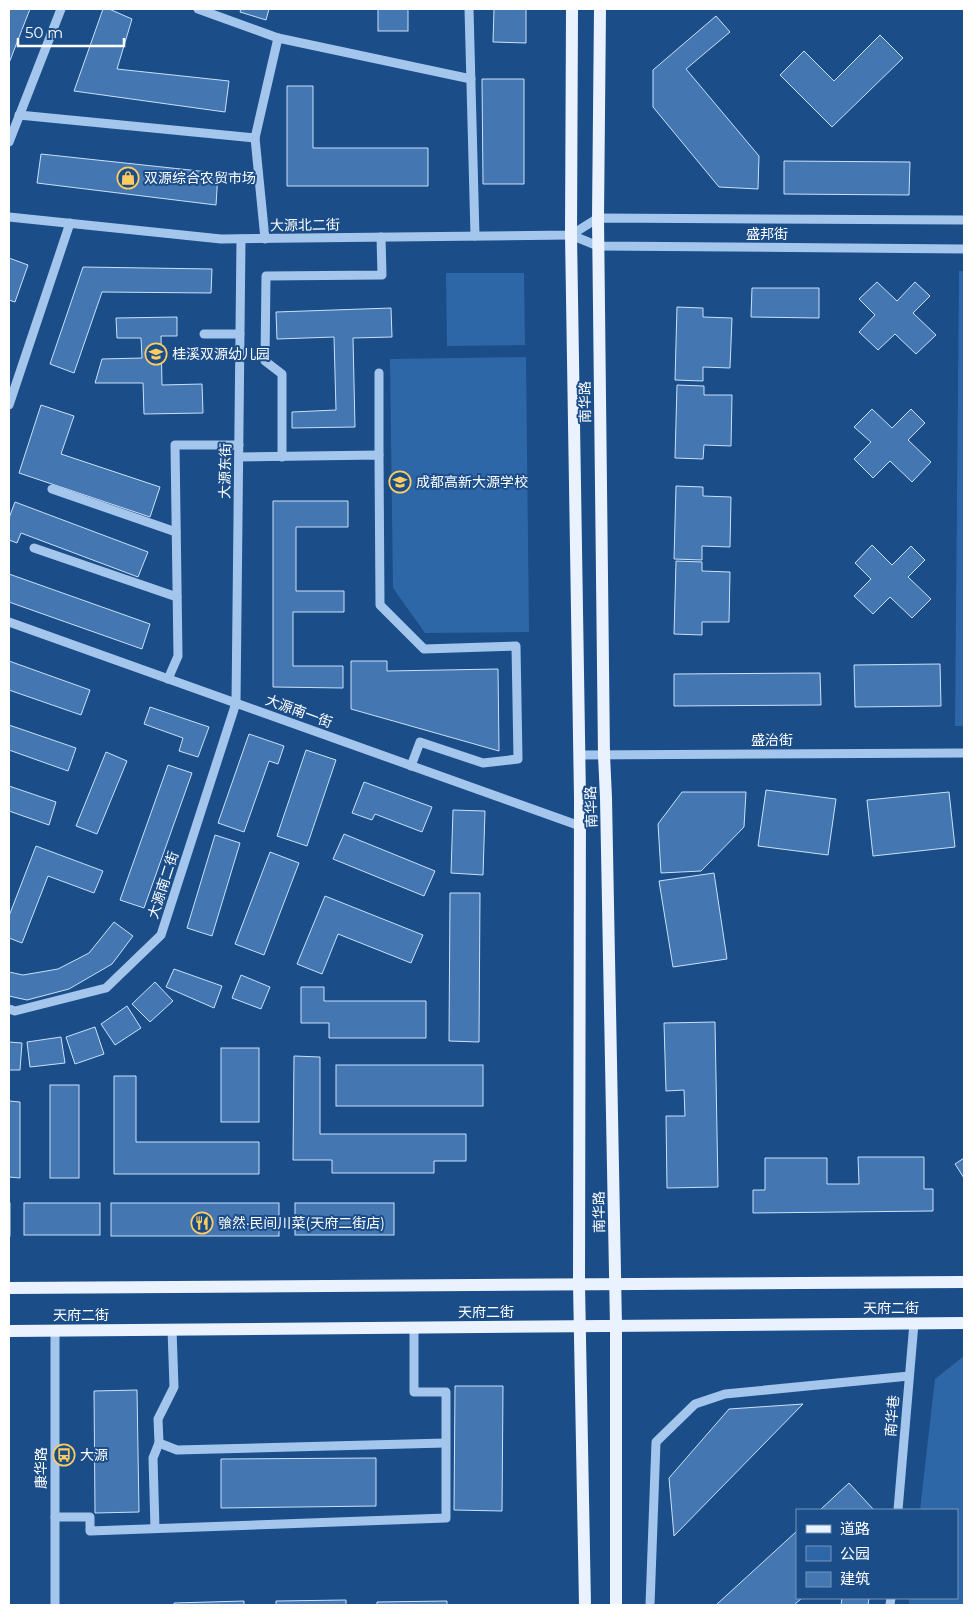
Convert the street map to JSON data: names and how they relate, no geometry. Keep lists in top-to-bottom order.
{
  "streets": {
    "main road": ["南华路", "天府二街"],
    "street": [
      "大源北二街",
      "盛邦街",
      "大源东街",
      "大源南一街",
      "盛治街",
      "大源南二街",
      "南华巷",
      "康华路"
    ]
  },
  "crossings": [
    ["大源北二街", "盛邦街"],
    ["大源北二街", "南华路"],
    ["大源北二街", "大源东街"],
    ["盛邦街", "南华路"],
    ["南华路", "大源南一街"],
    ["南华路", "盛治街"],
    ["南华路", "天府二街"],
    ["大源东街", "大源南一街"],
    ["大源东街", "大源南二街"],
    ["大源南一街", "大源南二街"],
    ["天府二街", "南华巷"],
    ["天府二街", "康华路"]
  ],
  "places": {
    "shop": ["双源综合农贸市场"],
    "school or university": ["桂溪双源幼儿园", "成都高新大源学校"],
    "restaurant": ["飸然·民间川菜(天府二街店)"],
    "bus stop": ["大源"]
  },
  "legend": ["道路", "公园", "建筑"],
  "scale_bar": "50 m"
}
